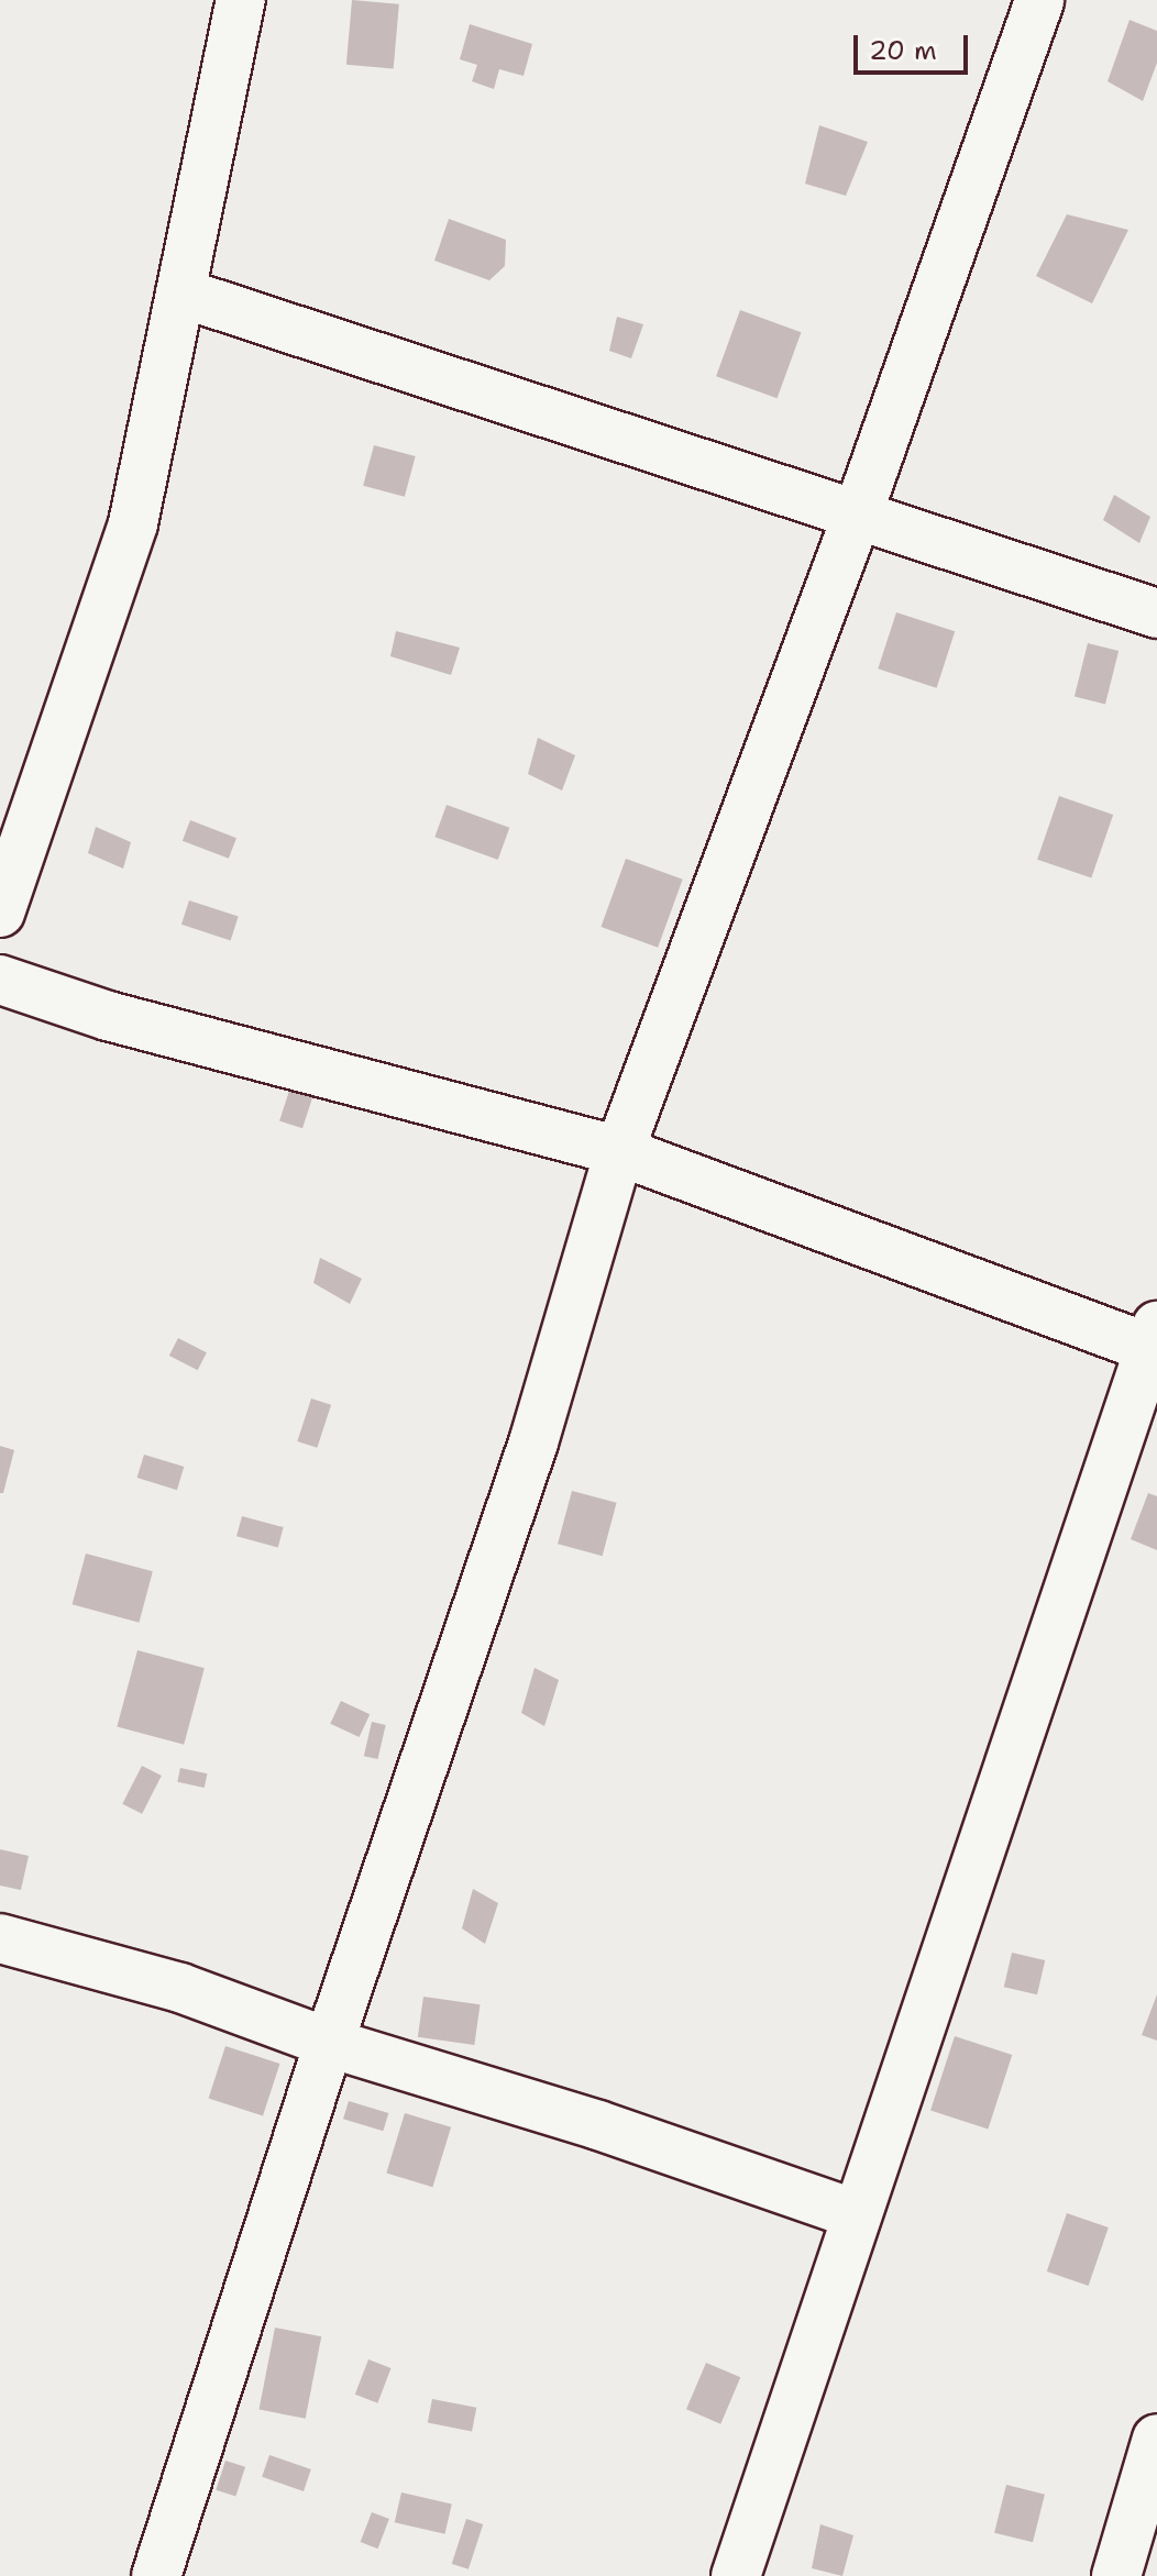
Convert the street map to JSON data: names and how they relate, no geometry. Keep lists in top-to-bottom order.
{
  "scale_bar": "20 m"
}
